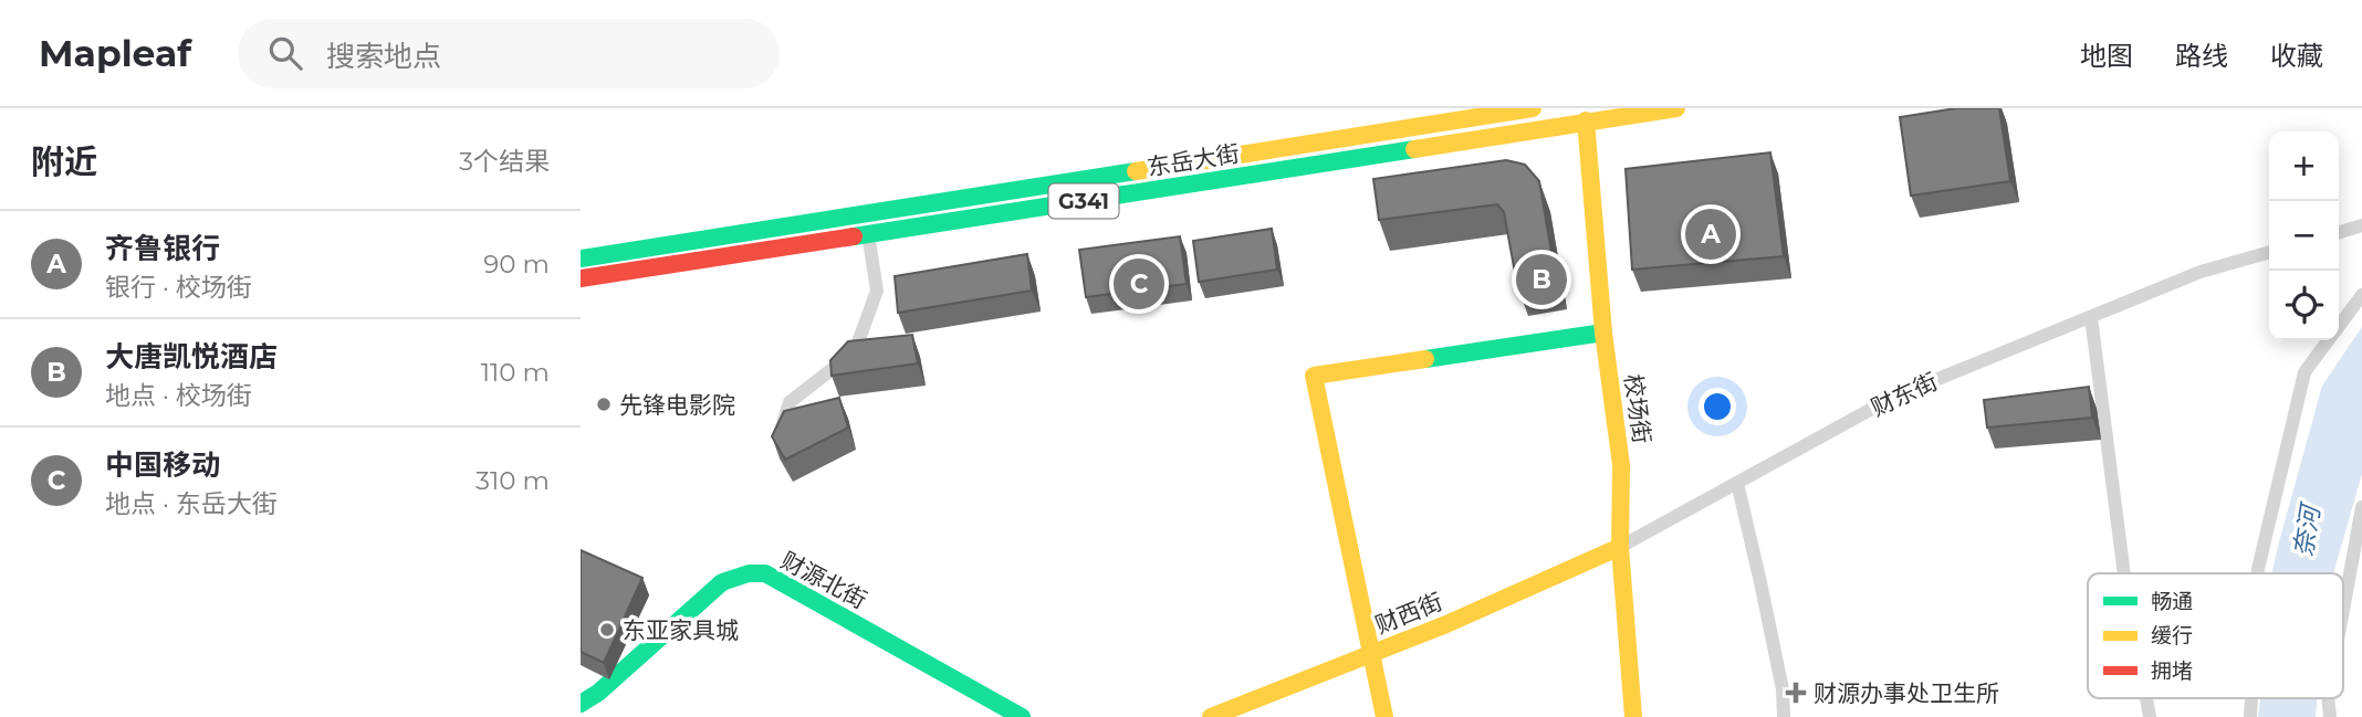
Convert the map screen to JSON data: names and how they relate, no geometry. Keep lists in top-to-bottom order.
{
  "streets": {
    "main road": [
      "东岳大街",
      "G341",
      "校场街",
      "财源北街",
      "财西街"
    ],
    "street": ["财东街"]
  },
  "crossings": [
    ["东岳大街", "校场街"],
    ["财东街", "校场街"],
    ["财东街", "财西街"],
    ["校场街", "财西街"]
  ],
  "water": ["奈河"],
  "places": {
    "other": ["先锋电影院", "东亚家具城"],
    "health": ["财源办事处卫生所"]
  },
  "legend": ["畅通", "缓行", "拥堵"],
  "page": {
    "header": "Mapleaf",
    "search": "搜索地点",
    "nav": ["地图", "路线", "收藏"],
    "heading": ["附近", "3个结果"],
    "map_buttons": ["+", "−"],
    "pins": ["A", "B", "C"],
    "list": [
      {
        "mark": "A",
        "name": "齐鲁银行",
        "note": "银行 · 校场街",
        "value": "90 m"
      },
      {
        "mark": "B",
        "name": "大唐凯悦酒店",
        "note": "地点 · 校场街",
        "value": "110 m"
      },
      {
        "mark": "C",
        "name": "中国移动",
        "note": "地点 · 东岳大街",
        "value": "310 m"
      }
    ]
  }
}
